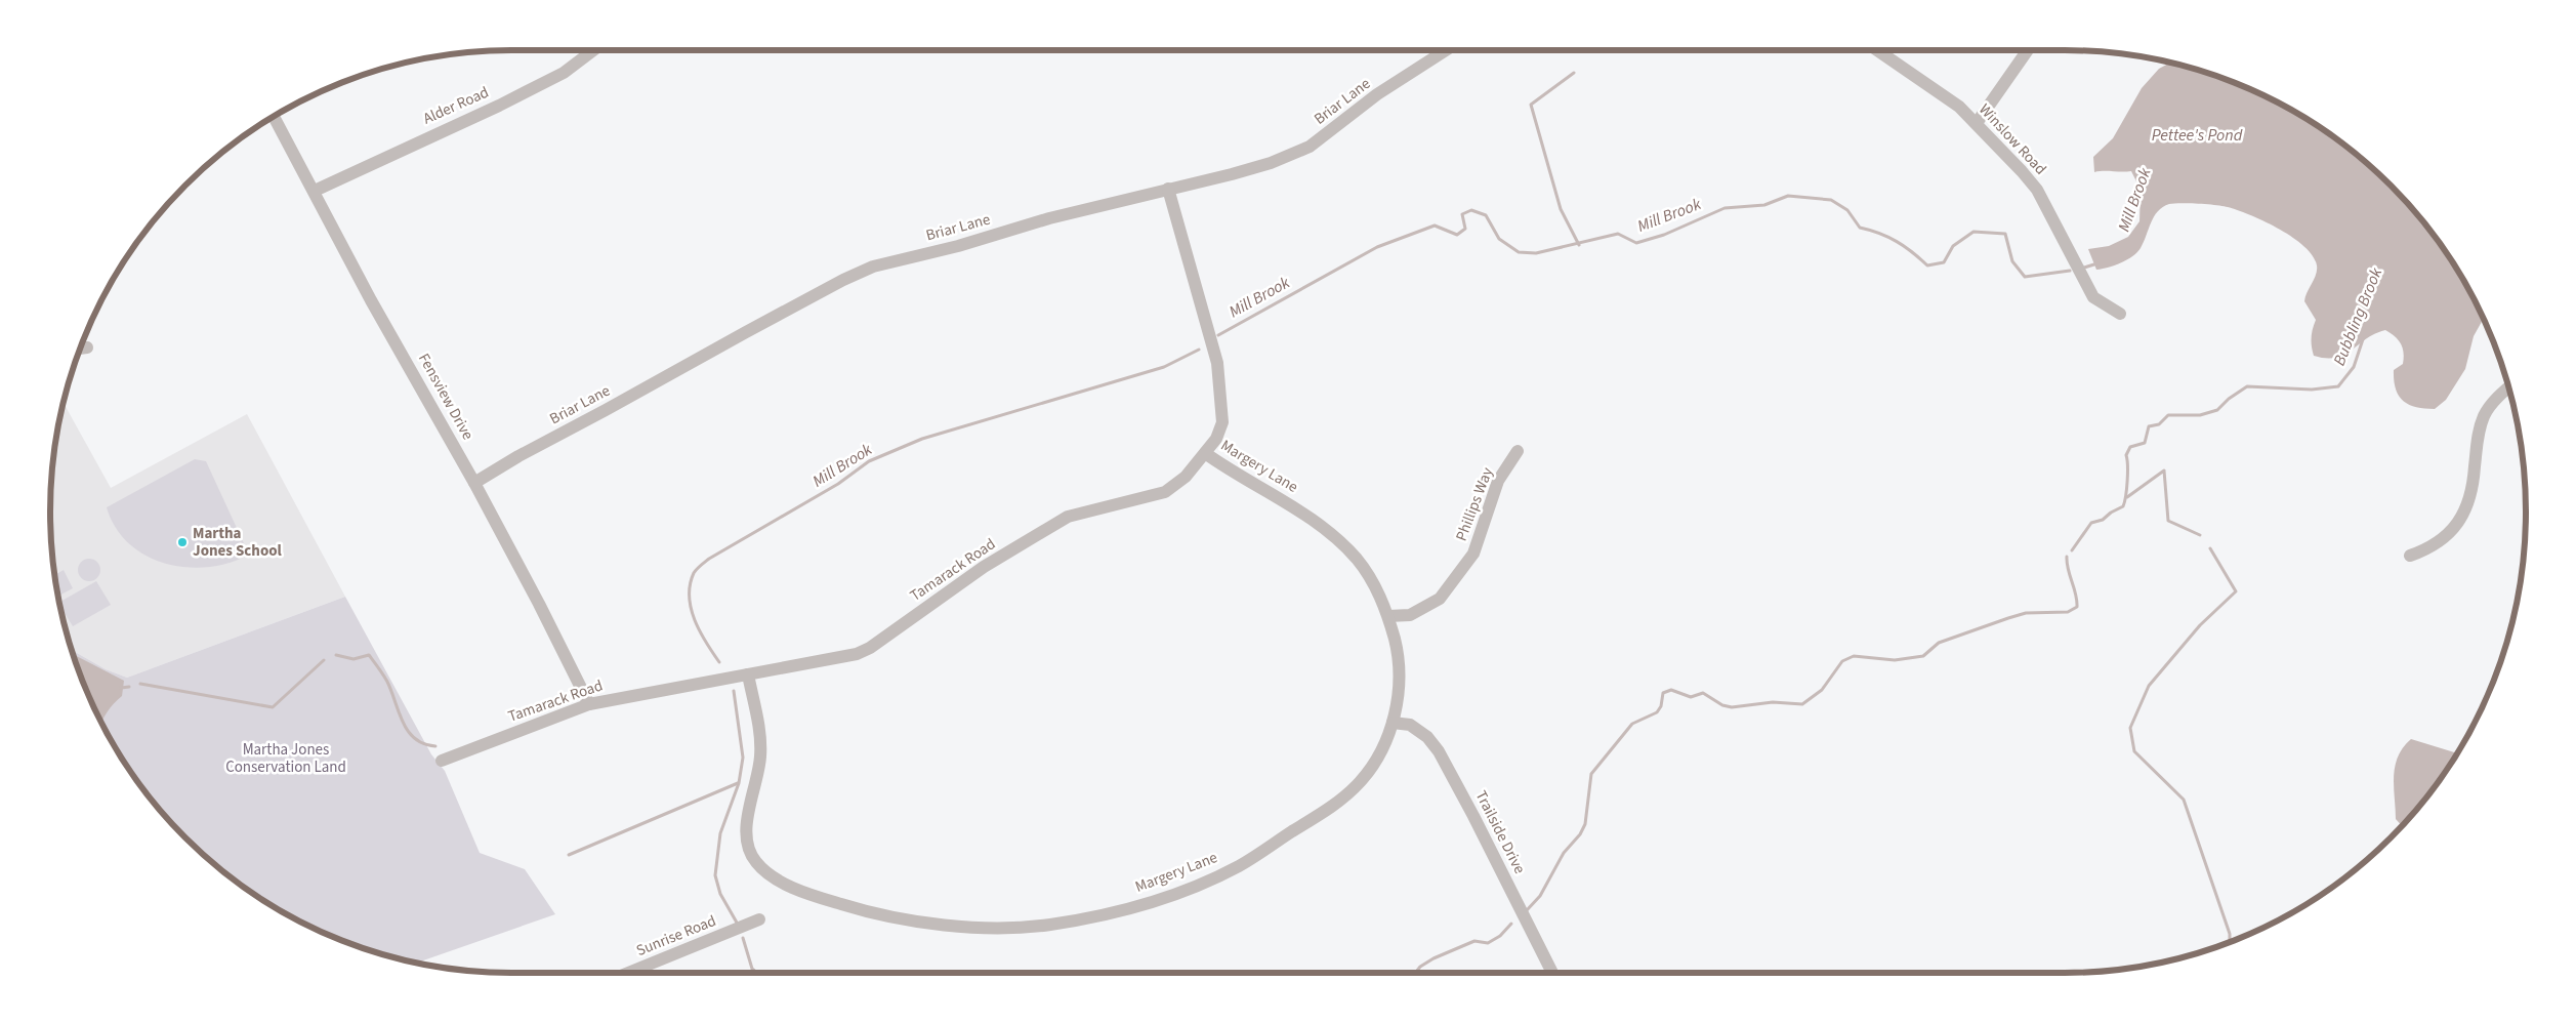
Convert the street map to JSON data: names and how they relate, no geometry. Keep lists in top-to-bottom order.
{
  "streets": {
    "street": [
      "Briar Lane",
      "Alder Road",
      "Winslow Road",
      "Fensview Drive",
      "Margery Lane",
      "Phillips Way",
      "Tamarack Road",
      "Trailside Drive",
      "Sunrise Road"
    ]
  },
  "crossings": [
    ["Briar Lane", "Fensview Drive"],
    ["Briar Lane", "Tamarack Road"],
    ["Alder Road", "Fensview Drive"],
    ["Fensview Drive", "Tamarack Road"],
    ["Margery Lane", "Phillips Way"],
    ["Margery Lane", "Tamarack Road"],
    ["Margery Lane", "Trailside Drive"]
  ],
  "water": ["Pettee's Pond", "Mill Brook", "Bubbling Brook"],
  "parks": ["Martha Jones Conservation Land"],
  "places": ["Martha Jones School"]
}
